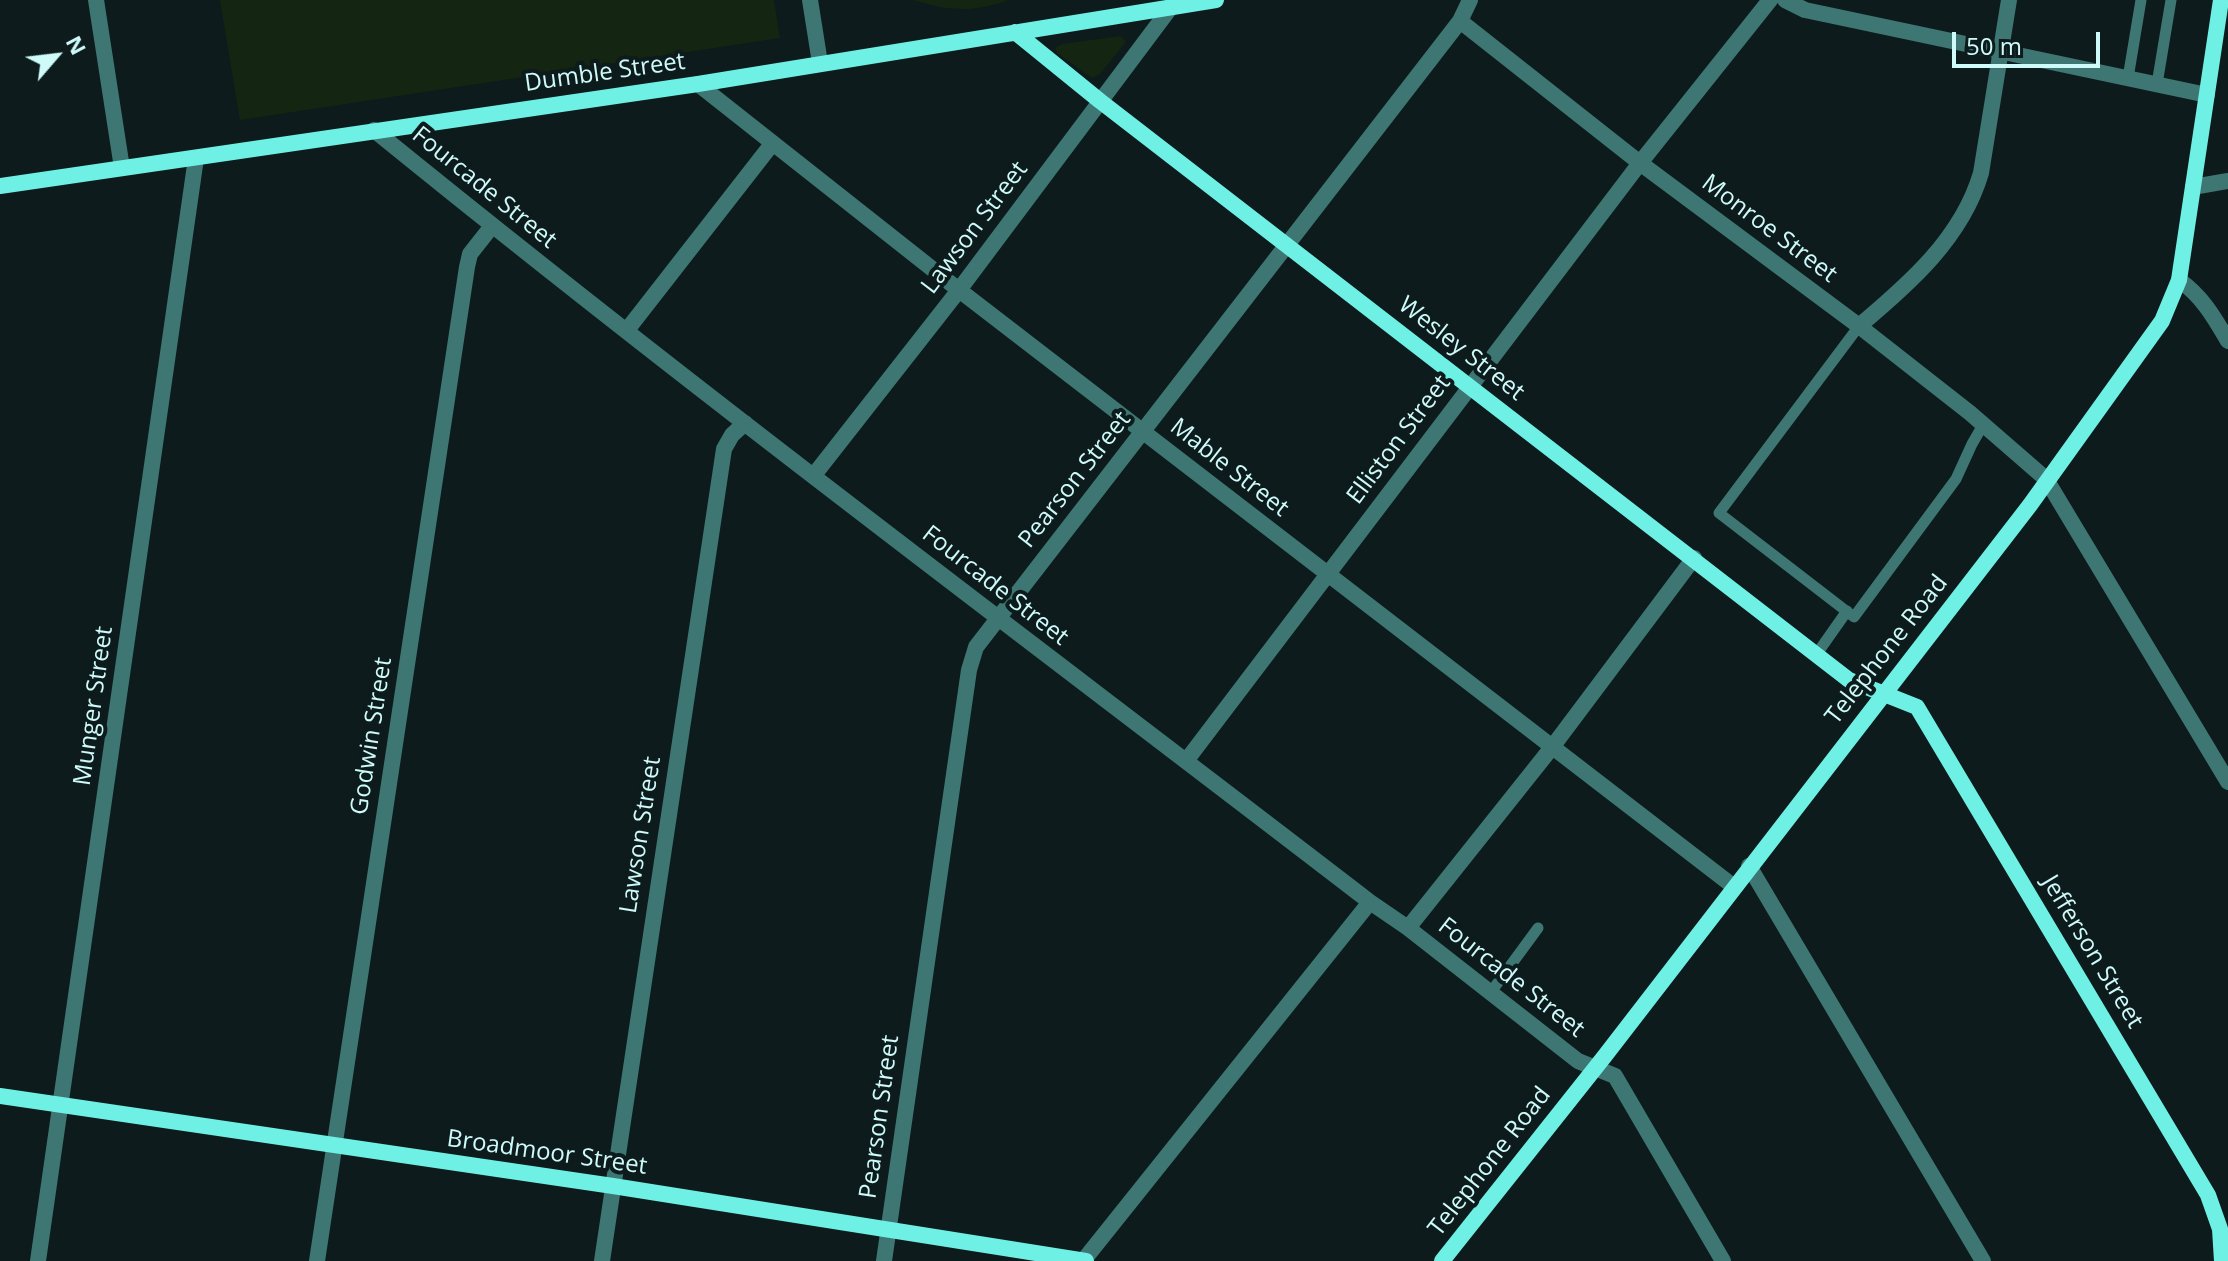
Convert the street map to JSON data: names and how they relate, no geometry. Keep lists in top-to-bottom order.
{
  "streets": {
    "street": [
      "Dumble Street",
      "Fourcade Street",
      "Lawson Street",
      "Monroe Street",
      "Wesley Street",
      "Elliston Street",
      "Mable Street",
      "Pearson Street",
      "Telephone Road",
      "Munger Street",
      "Godwin Street",
      "Jefferson Street",
      "Broadmoor Street"
    ]
  },
  "crossings": [
    ["Dumble Street", "Fourcade Street"],
    ["Dumble Street", "Lawson Street"],
    ["Dumble Street", "Wesley Street"],
    ["Dumble Street", "Mable Street"],
    ["Dumble Street", "Munger Street"],
    ["Fourcade Street", "Lawson Street"],
    ["Fourcade Street", "Elliston Street"],
    ["Fourcade Street", "Pearson Street"],
    ["Fourcade Street", "Telephone Road"],
    ["Fourcade Street", "Godwin Street"],
    ["Lawson Street", "Wesley Street"],
    ["Lawson Street", "Mable Street"],
    ["Lawson Street", "Broadmoor Street"],
    ["Monroe Street", "Elliston Street"],
    ["Monroe Street", "Pearson Street"],
    ["Monroe Street", "Telephone Road"],
    ["Wesley Street", "Elliston Street"],
    ["Wesley Street", "Pearson Street"],
    ["Wesley Street", "Telephone Road"],
    ["Wesley Street", "Jefferson Street"],
    ["Elliston Street", "Mable Street"],
    ["Mable Street", "Pearson Street"],
    ["Mable Street", "Telephone Road"],
    ["Pearson Street", "Broadmoor Street"],
    ["Telephone Road", "Jefferson Street"],
    ["Munger Street", "Broadmoor Street"],
    ["Godwin Street", "Broadmoor Street"]
  ],
  "scale_bar": "50 m",
  "north": "top right"
}
